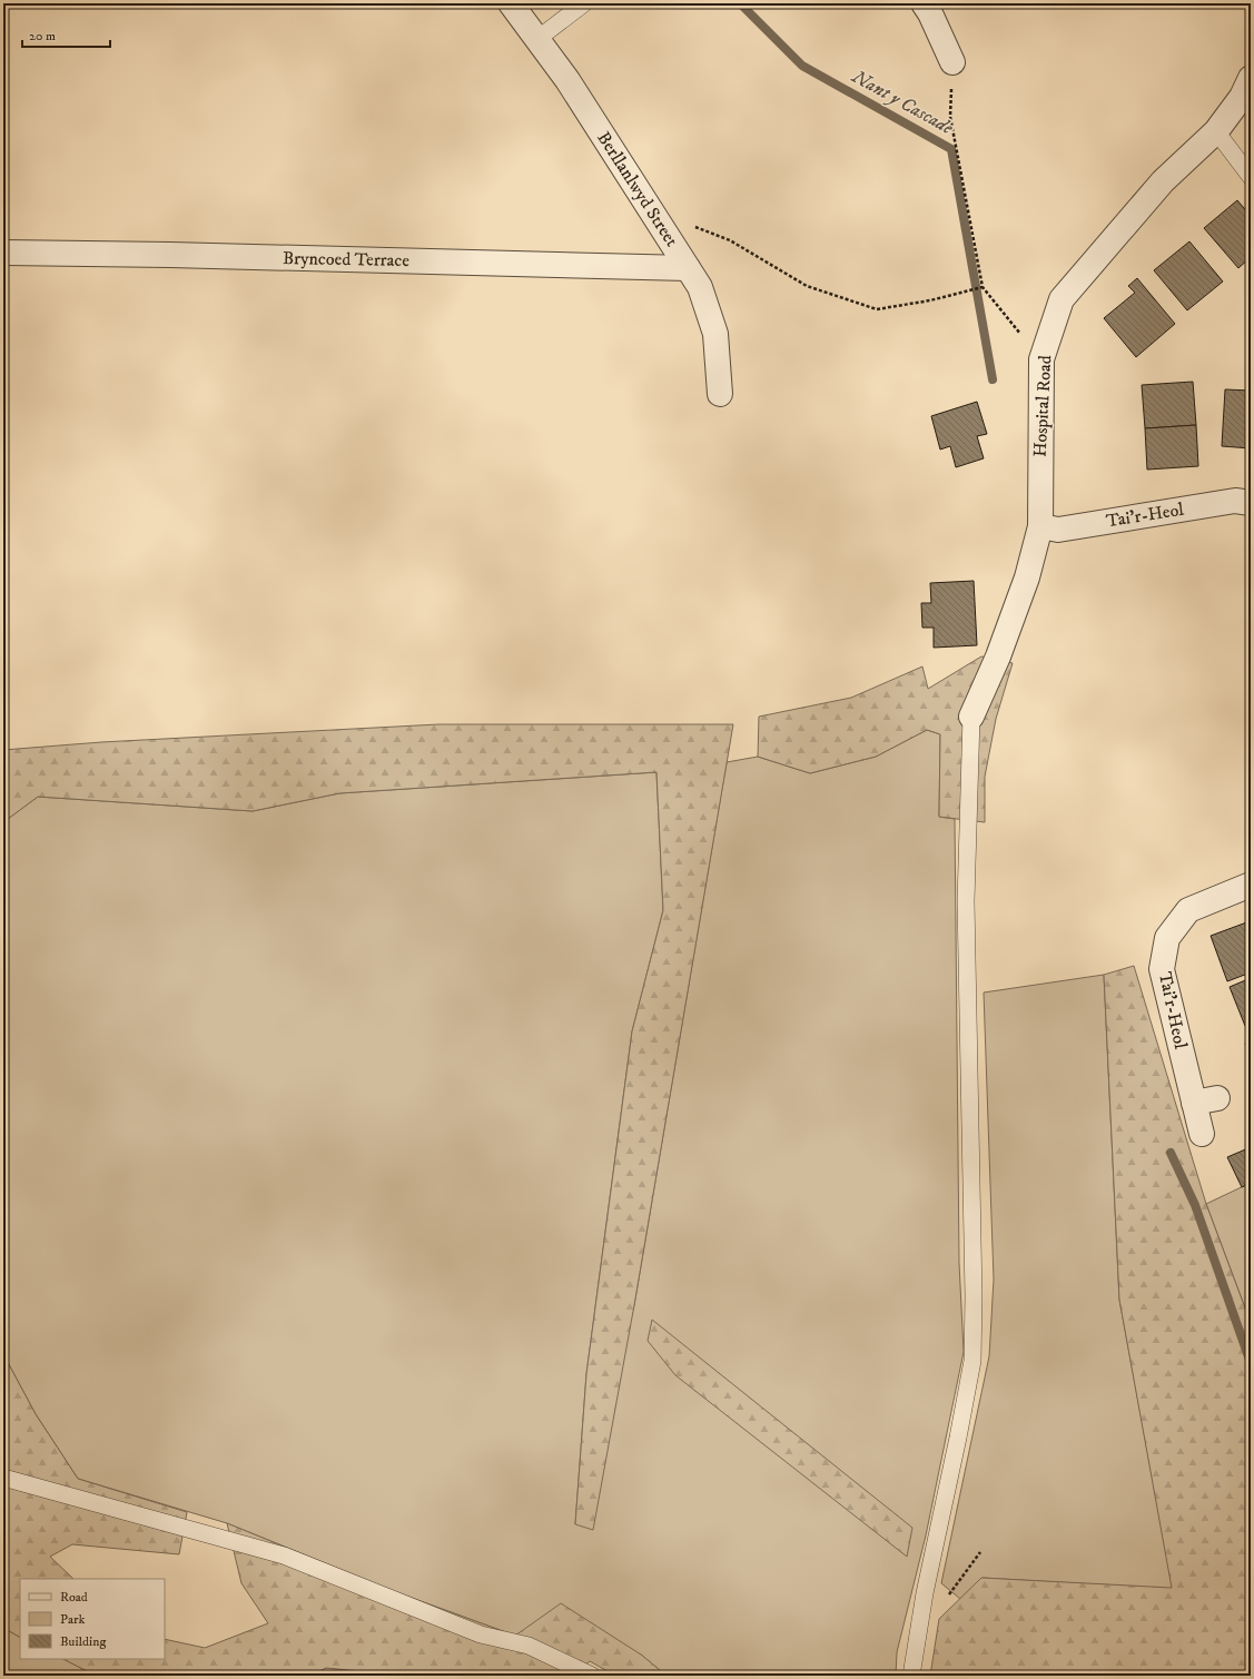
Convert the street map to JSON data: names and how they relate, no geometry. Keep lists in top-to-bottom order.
{
  "streets": {
    "street": [
      "Berllanlwyd Street",
      "Bryncoed Terrace",
      "Hospital Road",
      "Tai'r-Heol"
    ]
  },
  "crossings": [
    ["Berllanlwyd Street", "Bryncoed Terrace"],
    ["Hospital Road", "Tai'r-Heol"]
  ],
  "water": ["Nant y Cascade"],
  "legend": ["Road", "Park", "Building"],
  "scale_bar": "20 m"
}
